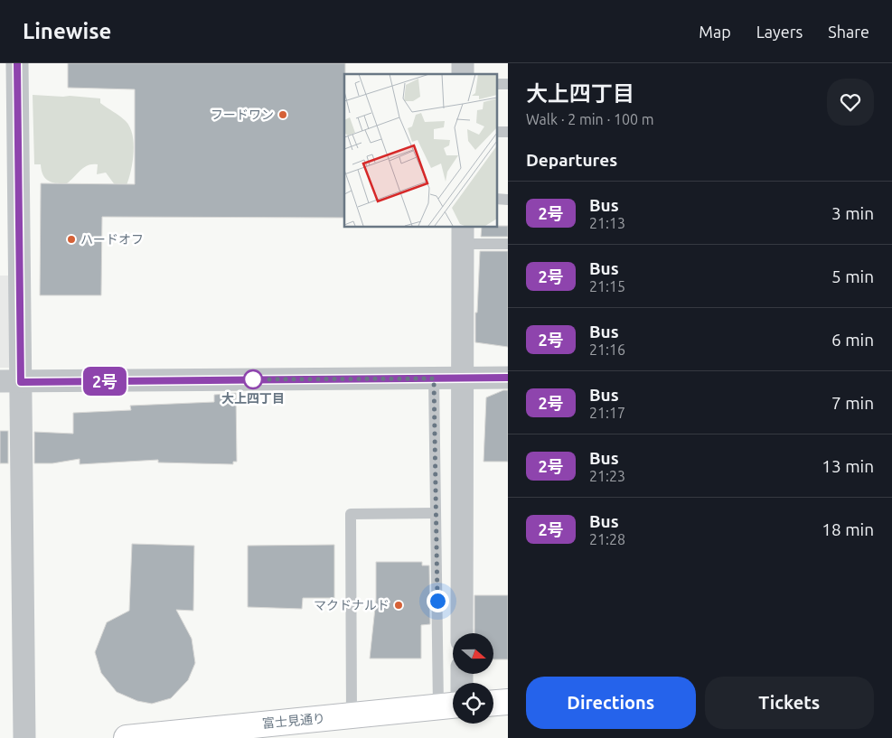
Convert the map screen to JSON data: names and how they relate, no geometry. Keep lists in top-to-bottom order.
{
  "streets": {
    "main road": ["富士見通り"]
  },
  "places": [
    "フードワン",
    "ハードオフ",
    "大上四丁目",
    "マクドナルド"
  ],
  "lines": ["bus line 2号"],
  "north": "right",
  "page": {
    "header": "Linewise",
    "nav": ["Map", "Layers", "Share"],
    "on_map": "2号",
    "heading": [
      ["大上四丁目", "Walk · 2 min · 100 m"],
      "Departures"
    ],
    "list": [
      {
        "mark": "2号",
        "name": "Bus",
        "note": "21:13",
        "value": "3 min"
      },
      {
        "mark": "2号",
        "name": "Bus",
        "note": "21:15",
        "value": "5 min"
      },
      {
        "mark": "2号",
        "name": "Bus",
        "note": "21:16",
        "value": "6 min"
      },
      {
        "mark": "2号",
        "name": "Bus",
        "note": "21:17",
        "value": "7 min"
      },
      {
        "mark": "2号",
        "name": "Bus",
        "note": "21:23",
        "value": "13 min"
      },
      {
        "mark": "2号",
        "name": "Bus",
        "note": "21:28",
        "value": "18 min"
      }
    ],
    "buttons": ["Directions", "Tickets"]
  }
}
